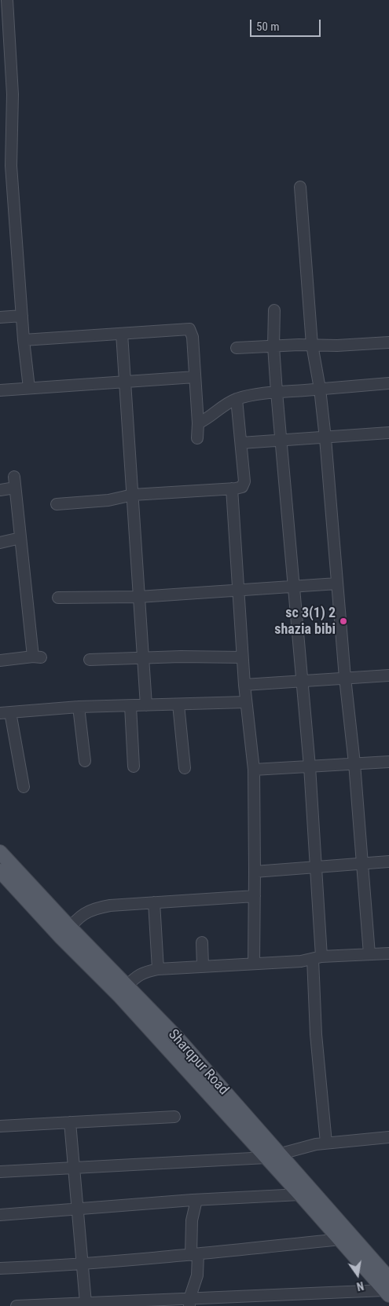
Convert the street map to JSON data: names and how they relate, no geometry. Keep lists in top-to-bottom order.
{
  "streets": {
    "main road": ["Sharqpur Road"]
  },
  "places": ["sc 3(1) 2 shazia bibi"],
  "scale_bar": "50 m",
  "north": "bottom"
}
